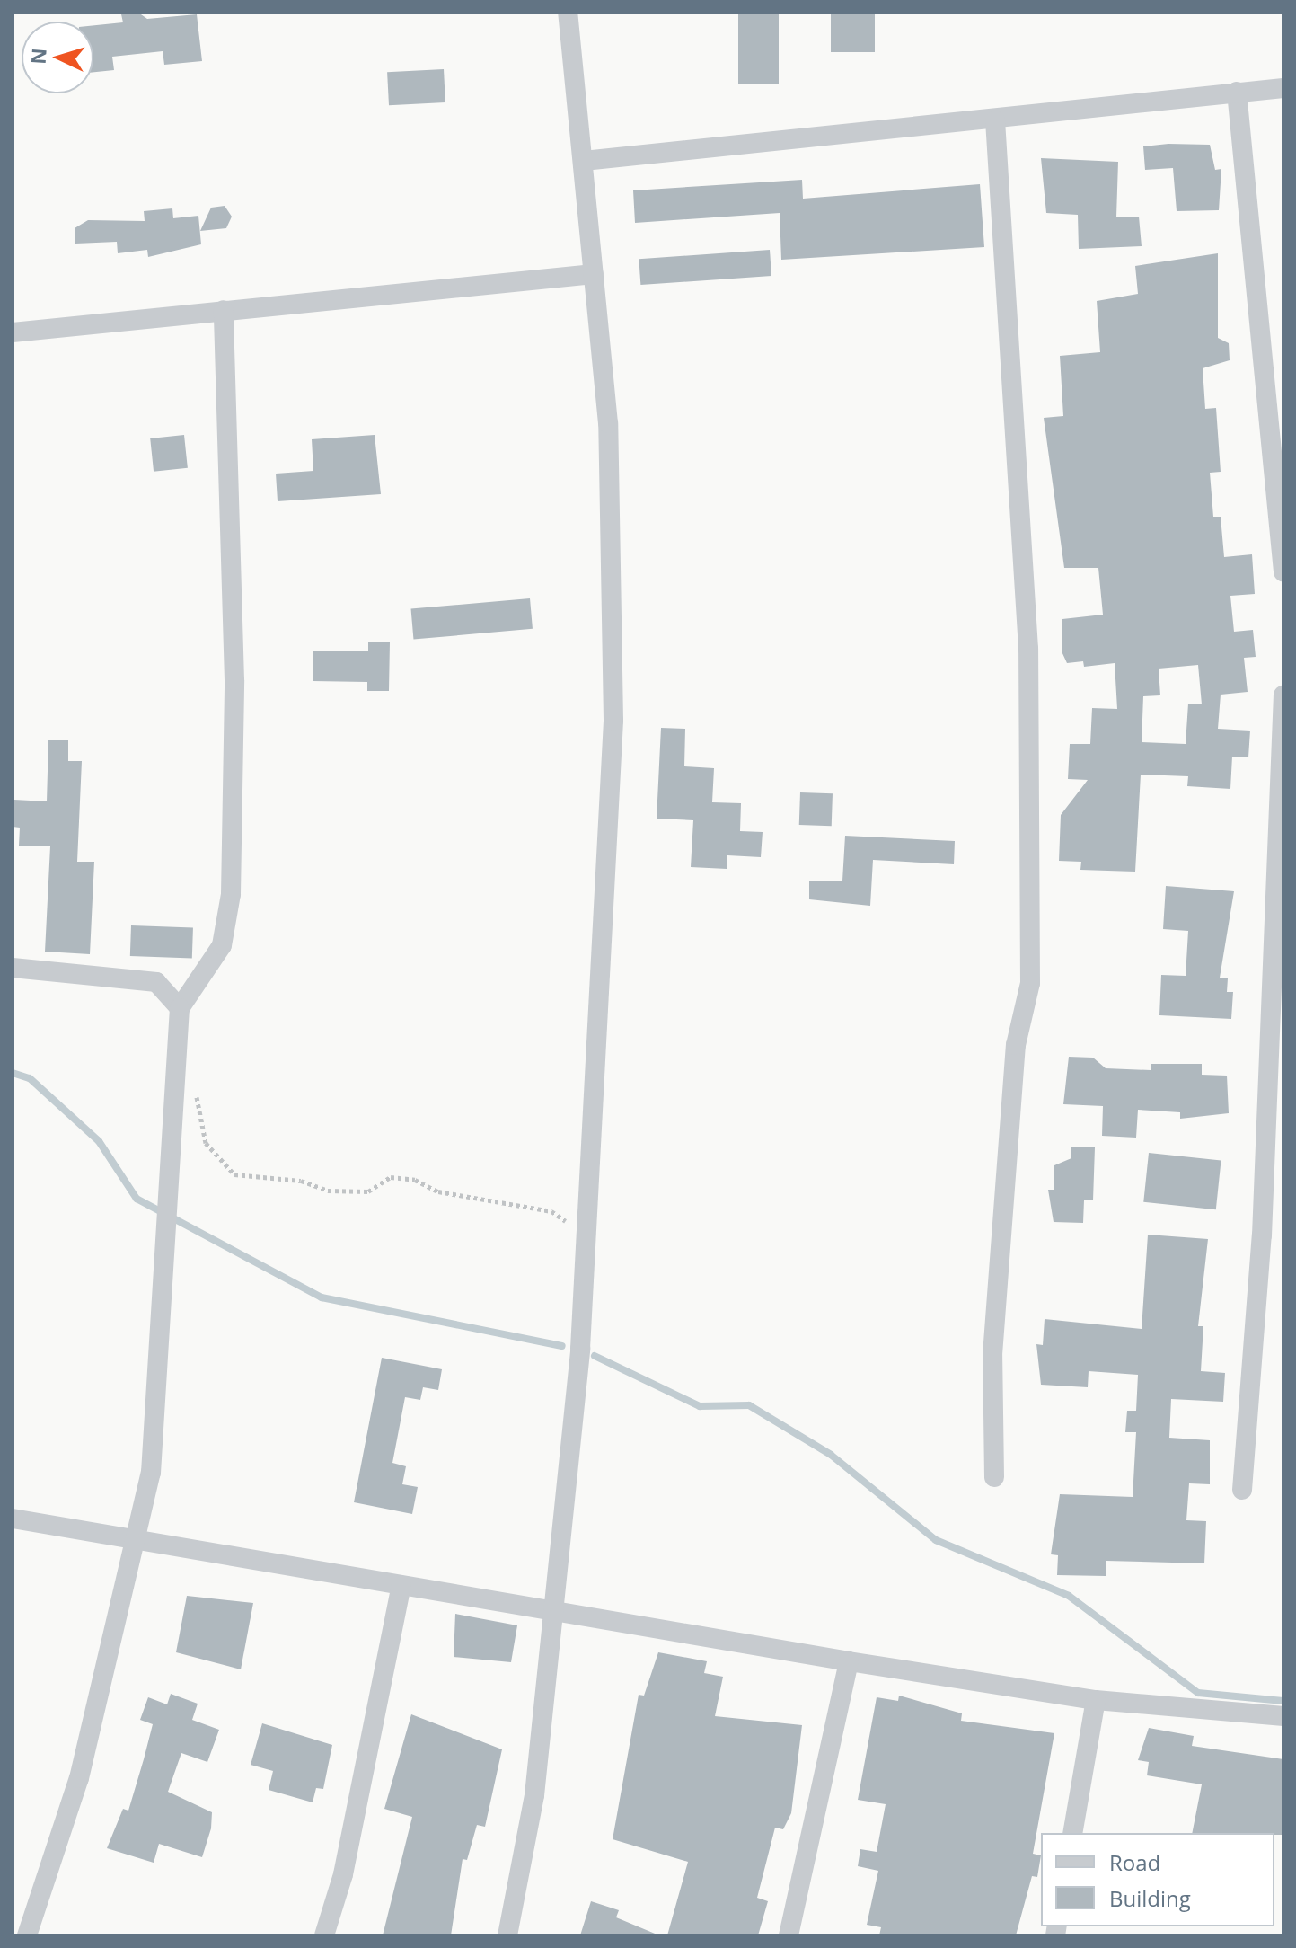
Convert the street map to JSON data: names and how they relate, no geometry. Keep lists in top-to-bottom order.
{
  "legend": ["Road", "Building"],
  "north": "left"
}
